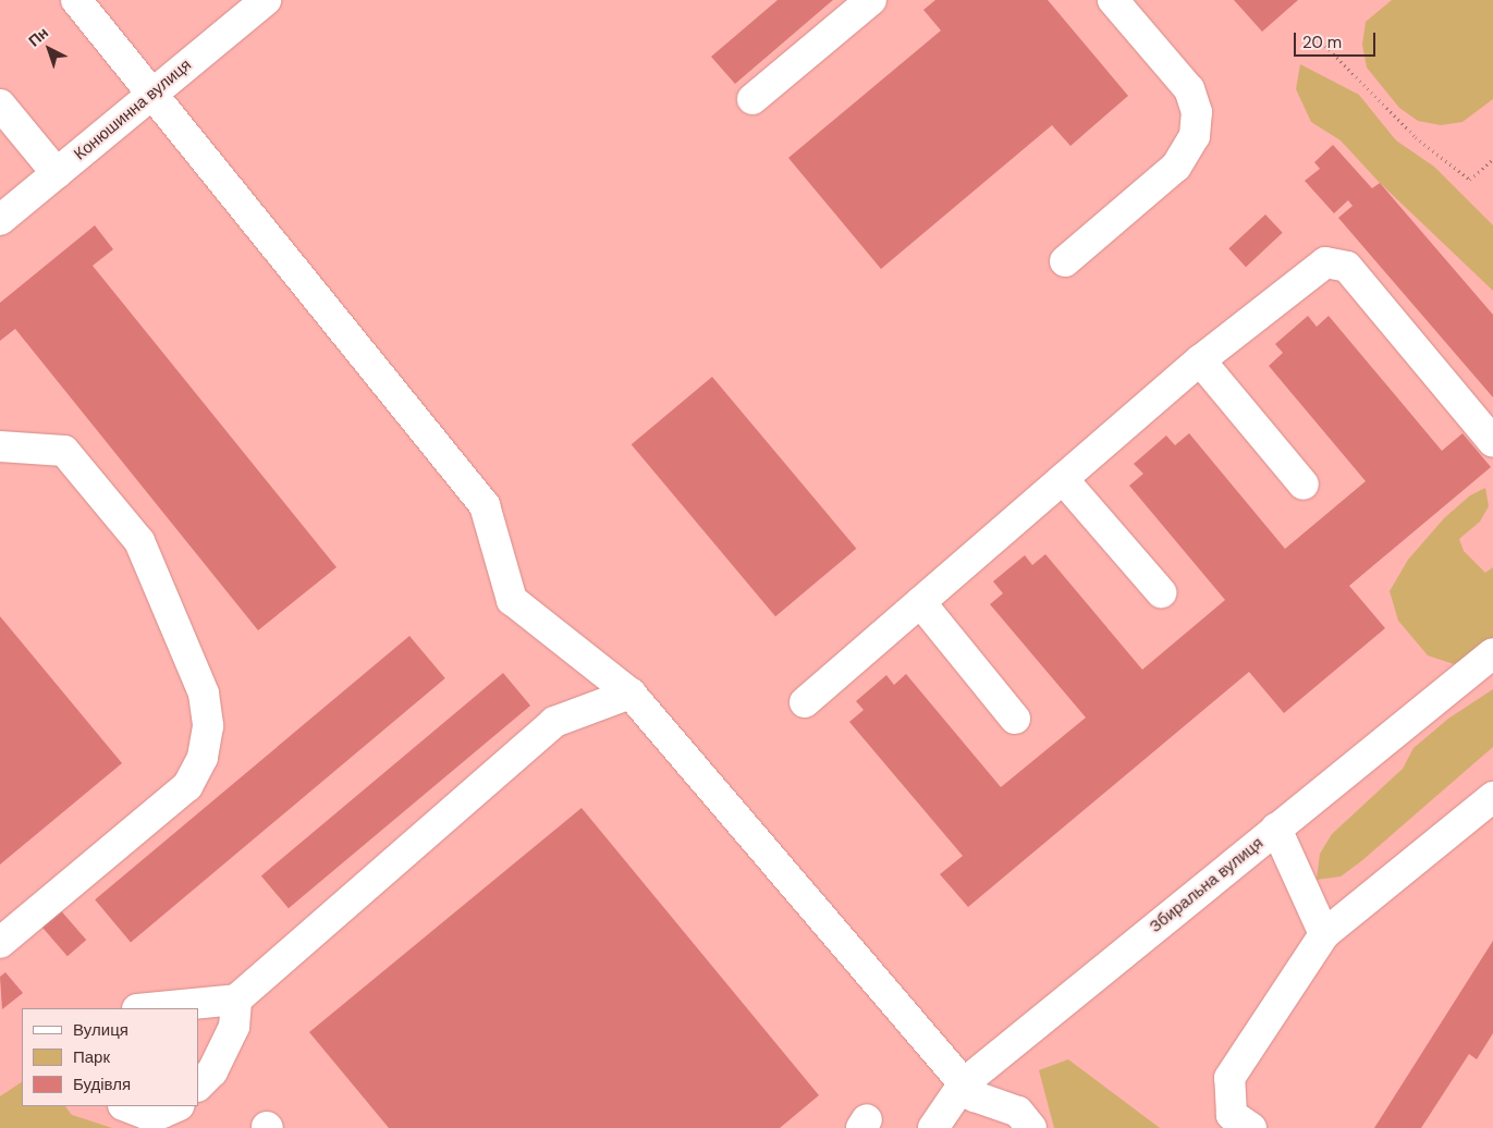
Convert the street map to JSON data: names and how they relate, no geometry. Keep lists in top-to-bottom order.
{
  "streets": {
    "street": ["Конюшинна вулиця", "Збиральна вулиця"]
  },
  "legend": ["Вулиця", "Парк", "Будівля"],
  "scale_bar": "20 m",
  "north": "top left"
}
